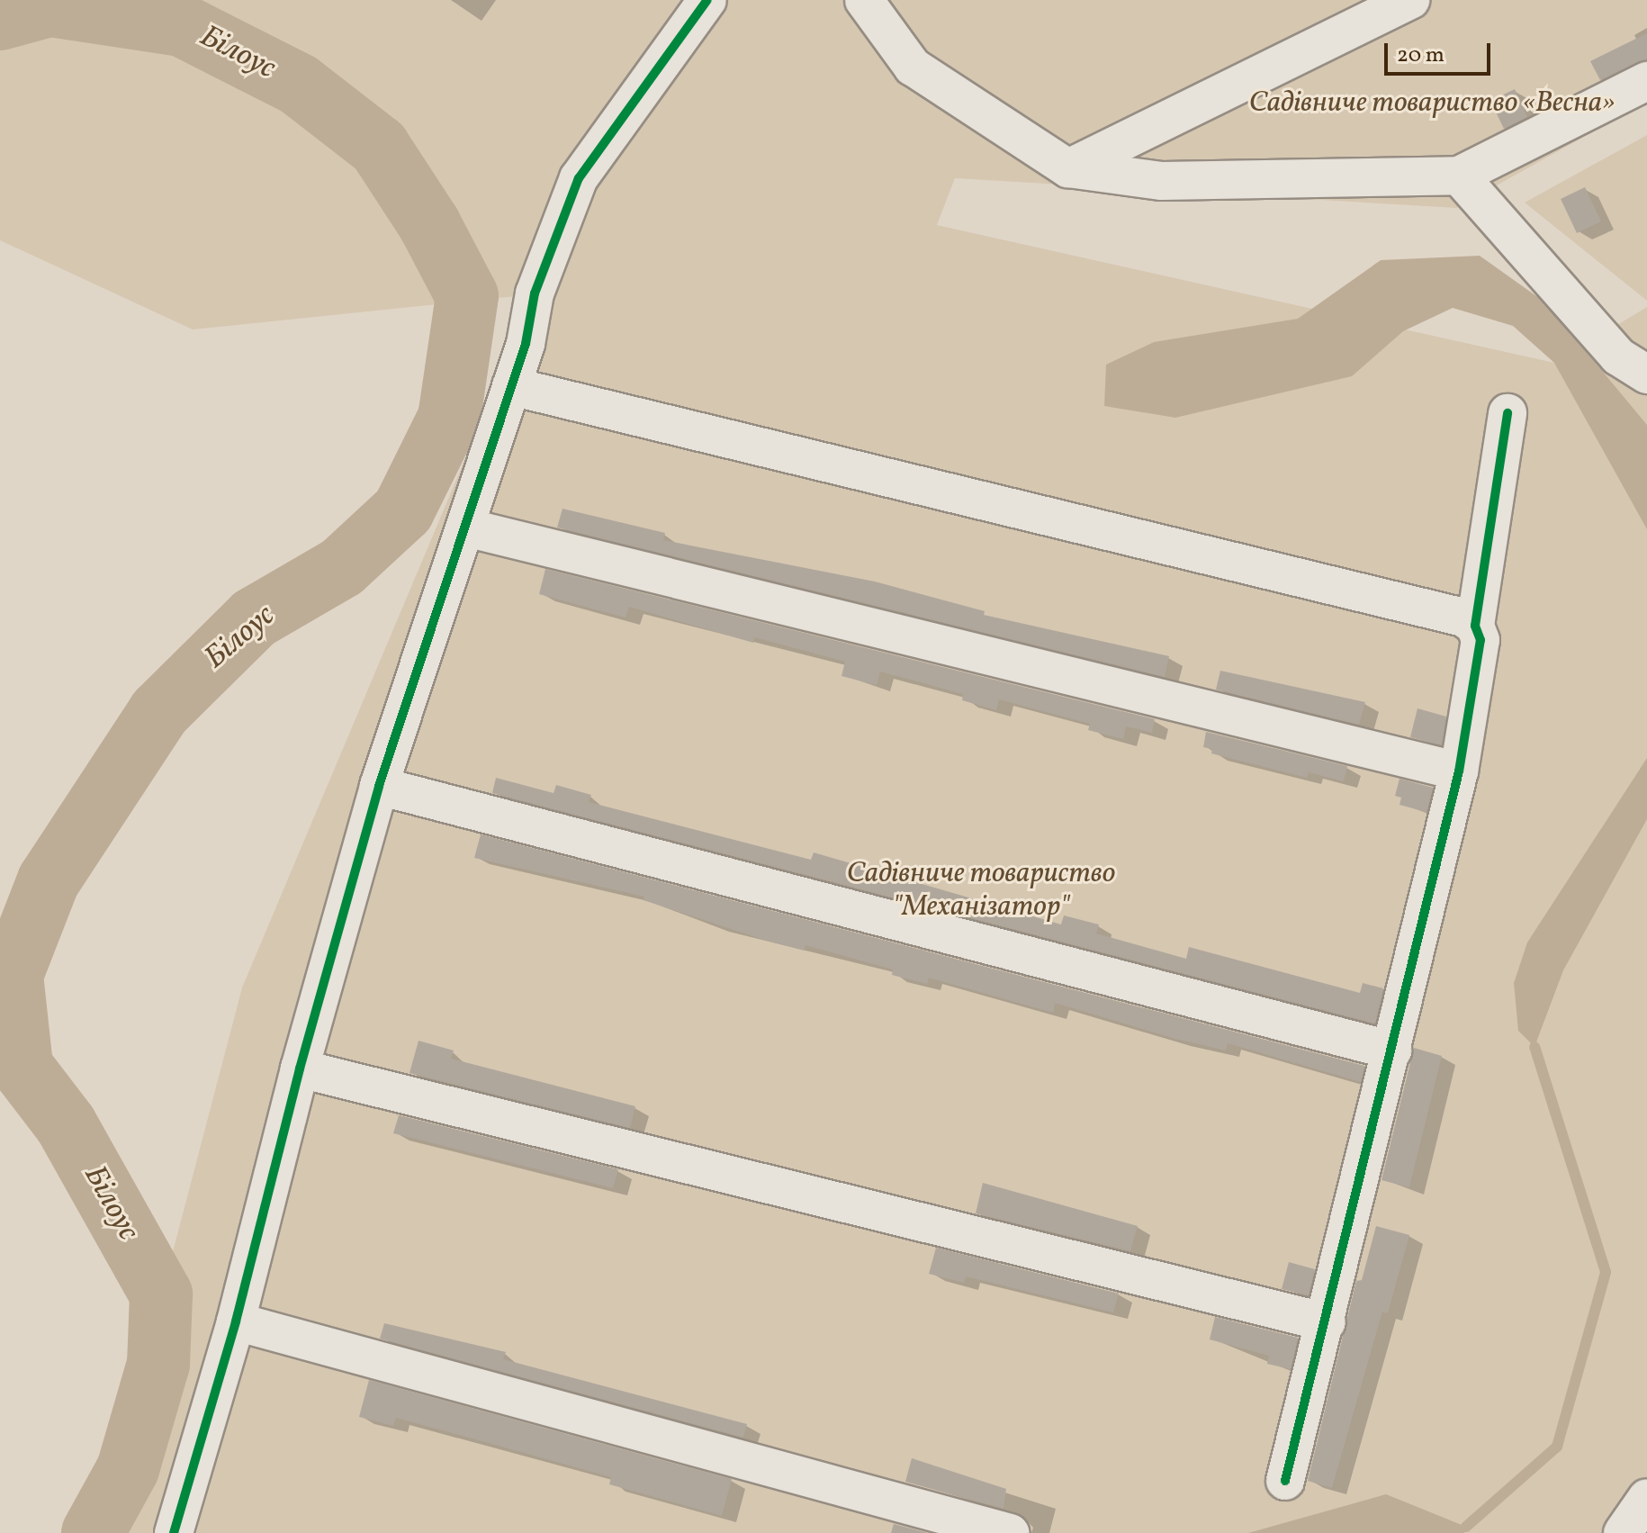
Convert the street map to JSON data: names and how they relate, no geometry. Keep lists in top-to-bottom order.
{
  "water": ["Білоус"],
  "parks": ["Садівниче товариство «Весна»", "Садівниче товариство \"Механізатор\""],
  "scale_bar": "20 m"
}
